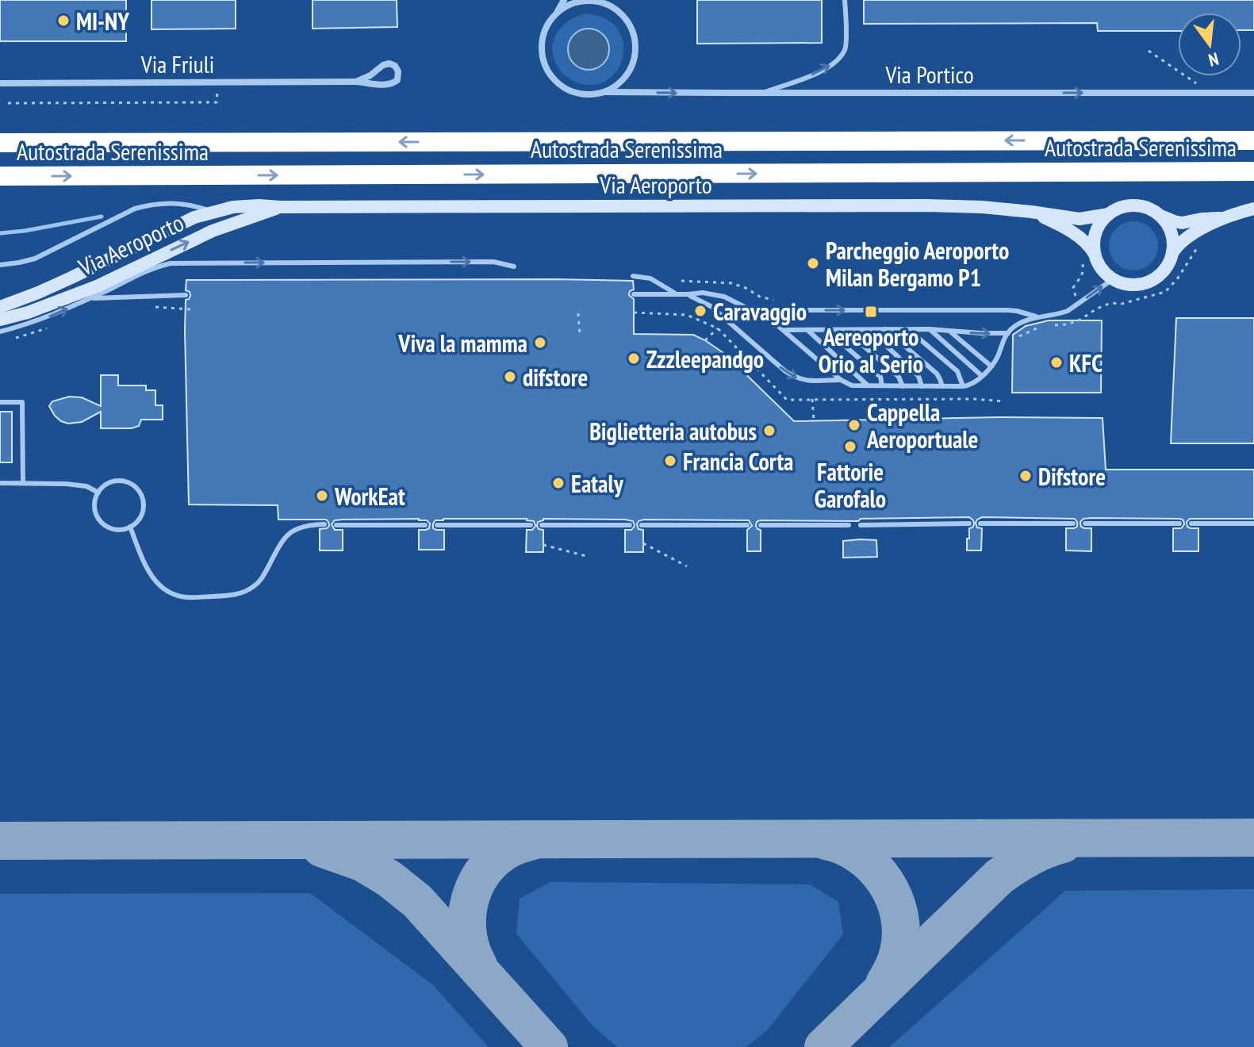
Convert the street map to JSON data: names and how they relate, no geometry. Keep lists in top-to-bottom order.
{
  "streets": {
    "highway": ["Autostrada Serenissima"],
    "main road": ["Via Aeroporto"],
    "street": ["Via Friuli", "Via Portico"]
  },
  "one_way": ["Via Portico"],
  "places": {
    "other": [
      "MI-NY",
      "Parcheggio Aeroporto Milan Bergamo P1",
      "Caravaggio",
      "Viva la mamma",
      "Zzzleepandgo",
      "KFC",
      "difstore",
      "Cappella Aeroportuale",
      "Biglietteria autobus",
      "Fattorie Garofalo",
      "Francia Corta",
      "Difstore",
      "Eataly",
      "WorkEat"
    ],
    "transit": ["Aereoporto Orio al Serio"]
  },
  "north": "bottom"
}
